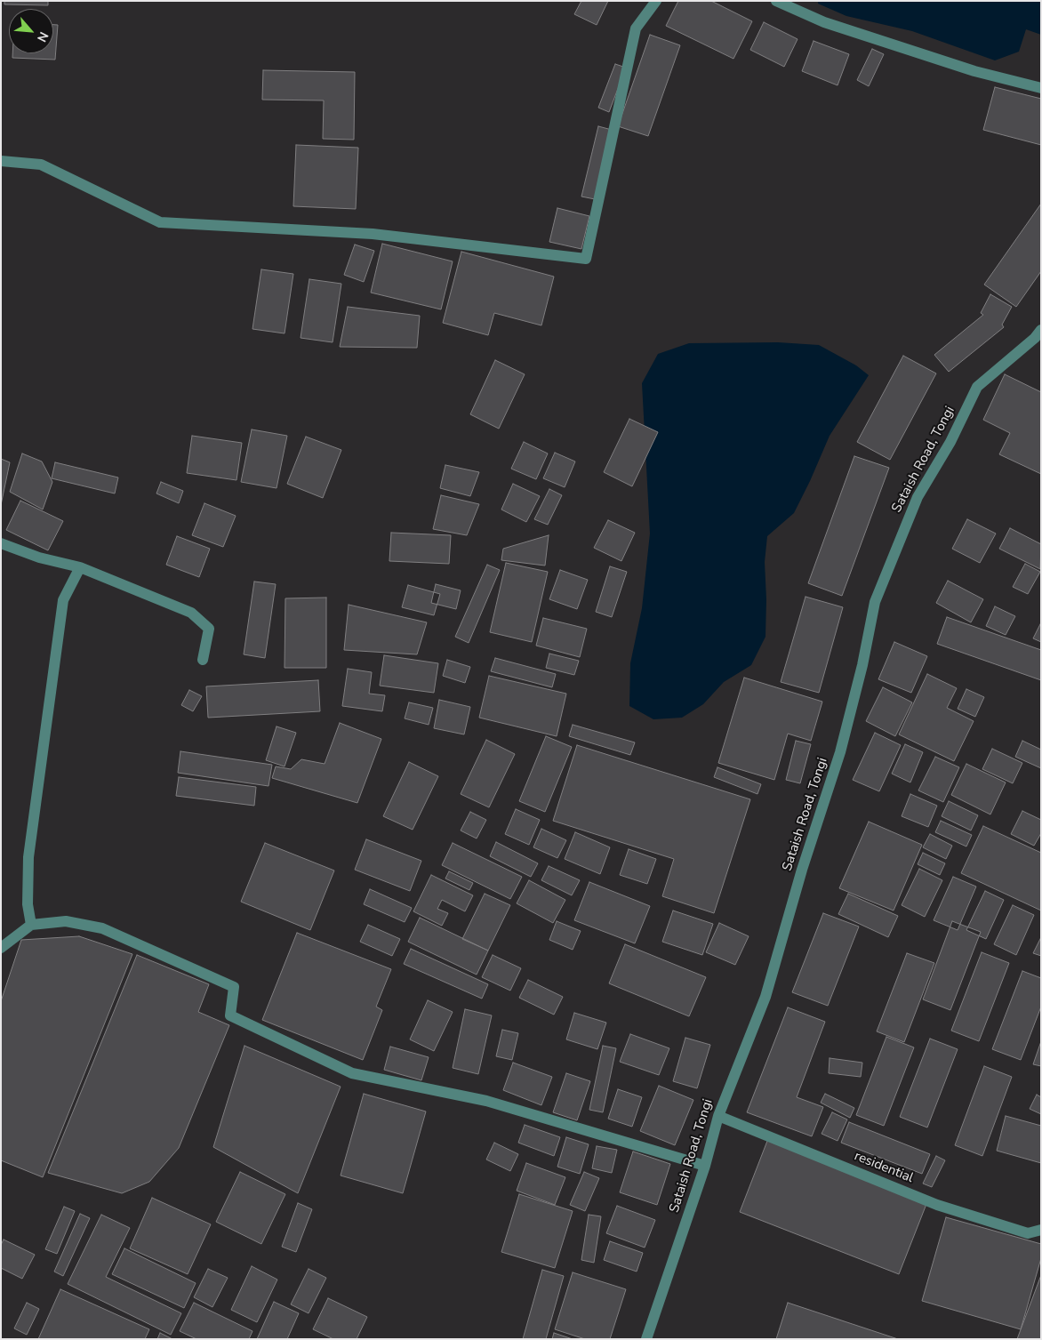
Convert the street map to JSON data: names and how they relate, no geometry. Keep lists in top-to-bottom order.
{
  "streets": {
    "street": ["Sataish Road, Tongi", "residential"]
  },
  "crossings": [
    ["Sataish Road, Tongi", "residential"]
  ],
  "north": "bottom right"
}
